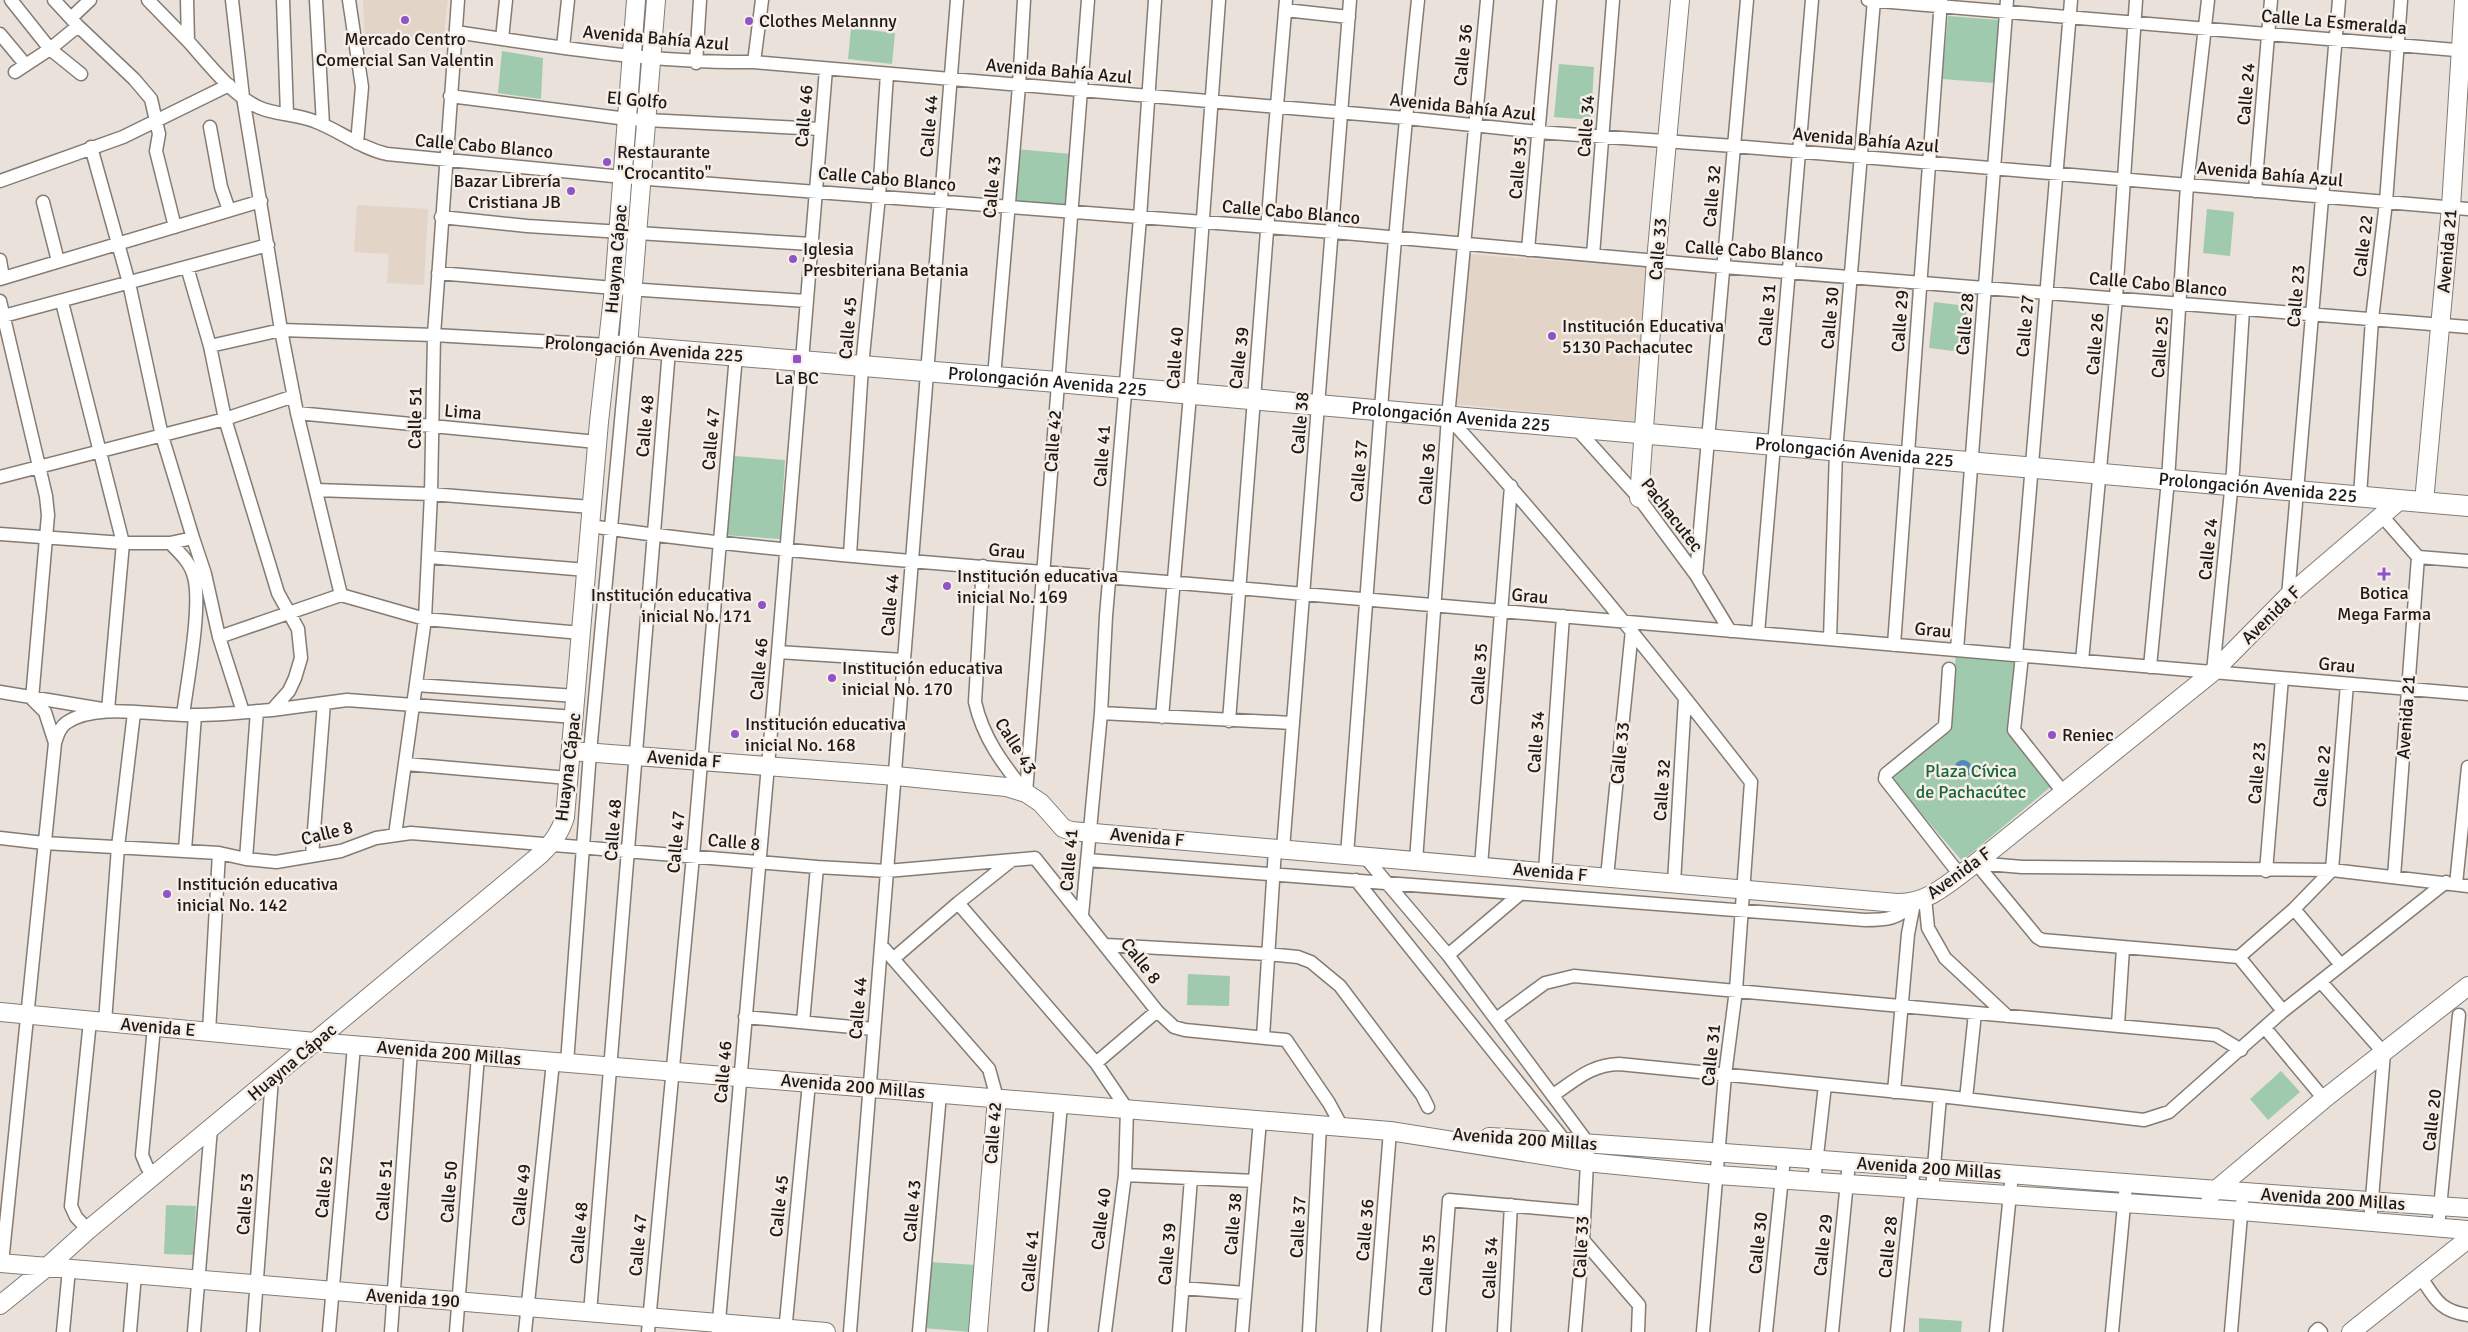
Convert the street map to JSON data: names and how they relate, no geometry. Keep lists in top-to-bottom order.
{
  "streets": {
    "main road": [
      "Calle 33",
      "Avenida 21",
      "Huayna Cápac",
      "Prolongación Avenida 225",
      "Calle 42",
      "Avenida F",
      "Avenida E",
      "Avenida 200 Millas",
      "Avenida 190"
    ],
    "street": [
      "Calle La Esmeralda",
      "Avenida Bahía Azul",
      "Calle 36",
      "Calle 24",
      "El Golfo",
      "Calle 46",
      "Calle 44",
      "Calle 34",
      "Calle Cabo Blanco",
      "Calle 35",
      "Calle 43",
      "Calle 32",
      "Calle 22",
      "Calle 23",
      "Calle 31",
      "Calle 30",
      "Calle 29",
      "Calle 28",
      "Calle 27",
      "Calle 45",
      "Calle 26",
      "Calle 25",
      "Calle 40",
      "Calle 39",
      "Lima",
      "Calle 51",
      "Calle 38",
      "Calle 48",
      "Calle 47",
      "Calle 41",
      "Calle 37",
      "Pachacutec",
      "Grau",
      "Calle 8",
      "Calle 20",
      "Calle 52",
      "Calle 50",
      "Calle 49",
      "Calle 53"
    ]
  },
  "crossings": [
    ["Calle La Esmeralda", "Calle 24"],
    ["Calle La Esmeralda", "Calle 22"],
    ["Calle La Esmeralda", "Avenida 21"],
    ["Calle La Esmeralda", "Calle 23"],
    ["Calle La Esmeralda", "Calle 30"],
    ["Calle La Esmeralda", "Calle 29"],
    ["Calle La Esmeralda", "Calle 28"],
    ["Calle La Esmeralda", "Calle 27"],
    ["Calle La Esmeralda", "Calle 26"],
    ["Calle La Esmeralda", "Calle 25"],
    ["Avenida Bahía Azul", "Calle 36"],
    ["Avenida Bahía Azul", "Calle 24"],
    ["Avenida Bahía Azul", "Calle 46"],
    ["Avenida Bahía Azul", "Calle 44"],
    ["Avenida Bahía Azul", "Calle 34"],
    ["Avenida Bahía Azul", "Calle 35"],
    ["Avenida Bahía Azul", "Calle 43"],
    ["Avenida Bahía Azul", "Calle 32"],
    ["Avenida Bahía Azul", "Calle 22"],
    ["Avenida Bahía Azul", "Calle 33"],
    ["Avenida Bahía Azul", "Avenida 21"],
    ["Avenida Bahía Azul", "Huayna Cápac"],
    ["Avenida Bahía Azul", "Calle 23"],
    ["Avenida Bahía Azul", "Calle 31"],
    ["Avenida Bahía Azul", "Calle 30"],
    ["Avenida Bahía Azul", "Calle 29"],
    ["Avenida Bahía Azul", "Calle 28"],
    ["Avenida Bahía Azul", "Calle 27"],
    ["Avenida Bahía Azul", "Calle 45"],
    ["Avenida Bahía Azul", "Calle 26"],
    ["Avenida Bahía Azul", "Calle 25"],
    ["Avenida Bahía Azul", "Calle 40"],
    ["Avenida Bahía Azul", "Calle 39"],
    ["Avenida Bahía Azul", "Calle 51"],
    ["Avenida Bahía Azul", "Calle 38"],
    ["Avenida Bahía Azul", "Calle 42"],
    ["Avenida Bahía Azul", "Calle 41"],
    ["Avenida Bahía Azul", "Calle 37"],
    ["Calle 36", "Calle Cabo Blanco"],
    ["Calle 36", "Prolongación Avenida 225"],
    ["Calle 36", "Grau"],
    ["Calle 36", "Avenida F"],
    ["Calle 36", "Avenida 200 Millas"],
    ["Calle 24", "Calle Cabo Blanco"],
    ["Calle 24", "Prolongación Avenida 225"],
    ["Calle 24", "Grau"],
    ["Calle 24", "Avenida F"],
    ["El Golfo", "Calle 46"],
    ["El Golfo", "Huayna Cápac"],
    ["El Golfo", "Calle 51"],
    ["Calle 46", "Calle Cabo Blanco"],
    ["Calle 46", "Prolongación Avenida 225"],
    ["Calle 46", "Grau"],
    ["Calle 46", "Avenida F"],
    ["Calle 46", "Calle 8"],
    ["Calle 46", "Avenida 200 Millas"],
    ["Calle 46", "Avenida 190"],
    ["Calle 44", "Calle Cabo Blanco"],
    ["Calle 44", "Prolongación Avenida 225"],
    ["Calle 44", "Calle 42"],
    ["Calle 44", "Grau"],
    ["Calle 44", "Avenida F"],
    ["Calle 44", "Calle 8"],
    ["Calle 44", "Avenida 200 Millas"],
    ["Calle 34", "Calle Cabo Blanco"],
    ["Calle 34", "Calle 35"],
    ["Calle 34", "Grau"],
    ["Calle 34", "Avenida F"],
    ["Calle Cabo Blanco", "Calle 35"],
    ["Calle Cabo Blanco", "Calle 43"],
    ["Calle Cabo Blanco", "Calle 32"],
    ["Calle Cabo Blanco", "Calle 22"],
    ["Calle Cabo Blanco", "Calle 33"],
    ["Calle Cabo Blanco", "Avenida 21"],
    ["Calle Cabo Blanco", "Huayna Cápac"],
    ["Calle Cabo Blanco", "Calle 23"],
    ["Calle Cabo Blanco", "Calle 31"],
    ["Calle Cabo Blanco", "Calle 30"],
    ["Calle Cabo Blanco", "Calle 29"],
    ["Calle Cabo Blanco", "Calle 28"],
    ["Calle Cabo Blanco", "Calle 27"],
    ["Calle Cabo Blanco", "Calle 45"],
    ["Calle Cabo Blanco", "Calle 26"],
    ["Calle Cabo Blanco", "Calle 25"],
    ["Calle Cabo Blanco", "Calle 40"],
    ["Calle Cabo Blanco", "Calle 39"],
    ["Calle Cabo Blanco", "Calle 51"],
    ["Calle Cabo Blanco", "Calle 38"],
    ["Calle Cabo Blanco", "Calle 42"],
    ["Calle Cabo Blanco", "Calle 41"],
    ["Calle Cabo Blanco", "Calle 37"],
    ["Calle 35", "Grau"],
    ["Calle 35", "Avenida F"],
    ["Calle 43", "Prolongación Avenida 225"],
    ["Calle 43", "Calle 42"],
    ["Calle 43", "Grau"],
    ["Calle 43", "Avenida F"],
    ["Calle 43", "Avenida 200 Millas"],
    ["Calle 32", "Calle 31"],
    ["Calle 32", "Prolongación Avenida 225"],
    ["Calle 32", "Pachacutec"],
    ["Calle 32", "Avenida F"],
    ["Calle 22", "Prolongación Avenida 225"],
    ["Calle 22", "Grau"],
    ["Calle 33", "Prolongación Avenida 225"],
    ["Calle 33", "Pachacutec"],
    ["Calle 33", "Grau"],
    ["Calle 33", "Avenida F"],
    ["Calle 33", "Avenida 200 Millas"],
    ["Avenida 21", "Prolongación Avenida 225"],
    ["Avenida 21", "Grau"],
    ["Huayna Cápac", "Prolongación Avenida 225"],
    ["Huayna Cápac", "Lima"],
    ["Huayna Cápac", "Grau"],
    ["Huayna Cápac", "Avenida F"],
    ["Huayna Cápac", "Calle 8"],
    ["Huayna Cápac", "Avenida E"],
    ["Huayna Cápac", "Avenida 200 Millas"],
    ["Huayna Cápac", "Calle 49"],
    ["Huayna Cápac", "Calle 53"],
    ["Huayna Cápac", "Avenida 190"],
    ["Calle 23", "Prolongación Avenida 225"],
    ["Calle 23", "Grau"],
    ["Calle 23", "Avenida F"],
    ["Calle 31", "Prolongación Avenida 225"],
    ["Calle 31", "Grau"],
    ["Calle 31", "Avenida F"],
    ["Calle 31", "Avenida 200 Millas"],
    ["Calle 30", "Prolongación Avenida 225"],
    ["Calle 30", "Grau"],
    ["Calle 30", "Avenida 200 Millas"],
    ["Calle 29", "Prolongación Avenida 225"],
    ["Calle 29", "Grau"],
    ["Calle 29", "Avenida 200 Millas"],
    ["Calle 28", "Prolongación Avenida 225"],
    ["Calle 28", "Grau"],
    ["Calle 28", "Avenida 200 Millas"],
    ["Calle 27", "Prolongación Avenida 225"],
    ["Calle 27", "Grau"],
    ["Calle 27", "Avenida F"],
    ["Calle 45", "Prolongación Avenida 225"],
    ["Calle 45", "Grau"],
    ["Calle 45", "Avenida 200 Millas"],
    ["Calle 45", "Avenida 190"],
    ["Calle 26", "Prolongación Avenida 225"],
    ["Calle 26", "Grau"],
    ["Calle 25", "Prolongación Avenida 225"],
    ["Calle 25", "Grau"],
    ["Prolongación Avenida 225", "Calle 40"],
    ["Prolongación Avenida 225", "Calle 39"],
    ["Prolongación Avenida 225", "Calle 51"],
    ["Prolongación Avenida 225", "Calle 38"],
    ["Prolongación Avenida 225", "Calle 48"],
    ["Prolongación Avenida 225", "Calle 47"],
    ["Prolongación Avenida 225", "Calle 42"],
    ["Prolongación Avenida 225", "Calle 41"],
    ["Prolongación Avenida 225", "Calle 37"],
    ["Prolongación Avenida 225", "Pachacutec"],
    ["Prolongación Avenida 225", "Avenida F"],
    ["Calle 40", "Grau"],
    ["Calle 40", "Avenida 200 Millas"],
    ["Calle 39", "Grau"],
    ["Lima", "Calle 51"],
    ["Calle 51", "Calle 8"],
    ["Calle 51", "Avenida 200 Millas"],
    ["Calle 51", "Avenida 190"],
    ["Calle 38", "Grau"],
    ["Calle 38", "Avenida F"],
    ["Calle 38", "Calle 8"],
    ["Calle 38", "Avenida 200 Millas"],
    ["Calle 48", "Grau"],
    ["Calle 48", "Avenida F"],
    ["Calle 48", "Calle 8"],
    ["Calle 48", "Avenida 200 Millas"],
    ["Calle 48", "Avenida 190"],
    ["Calle 47", "Grau"],
    ["Calle 47", "Avenida F"],
    ["Calle 47", "Calle 8"],
    ["Calle 47", "Avenida 200 Millas"],
    ["Calle 47", "Avenida 190"],
    ["Calle 42", "Grau"],
    ["Calle 42", "Avenida F"],
    ["Calle 42", "Avenida 200 Millas"],
    ["Calle 41", "Grau"],
    ["Calle 41", "Avenida F"],
    ["Calle 41", "Calle 8"],
    ["Calle 41", "Avenida 200 Millas"],
    ["Calle 37", "Grau"],
    ["Calle 37", "Avenida F"],
    ["Calle 37", "Avenida 200 Millas"],
    ["Pachacutec", "Grau"],
    ["Grau", "Avenida F"],
    ["Calle 8", "Avenida 200 Millas"],
    ["Calle 8", "Calle 49"],
    ["Avenida E", "Avenida 200 Millas"],
    ["Avenida 200 Millas", "Calle 20"],
    ["Avenida 200 Millas", "Calle 52"],
    ["Avenida 200 Millas", "Calle 50"],
    ["Avenida 200 Millas", "Calle 49"],
    ["Calle 52", "Avenida 190"],
    ["Calle 50", "Avenida 190"],
    ["Calle 49", "Avenida 190"],
    ["Calle 53", "Avenida 190"]
  ],
  "parks": ["Plaza Cívica de Pachacútec"],
  "places": {
    "other": [
      "Mercado Centro Comercial San Valentin",
      "Clothes Melannny",
      "Restaurante \"Crocantito\"",
      "Bazar Librería Cristiana JB",
      "Iglesia Presbiteriana Betania",
      "Institución Educativa 5130 Pachacutec",
      "Institución educativa inicial No. 169",
      "Institución educativa inicial No. 171",
      "Institución educativa inicial No. 170",
      "Institución educativa inicial No. 168",
      "Reniec",
      "Institución educativa inicial No. 142"
    ],
    "transit": ["La BC"],
    "health": ["Botica Mega Farma"]
  }
}
